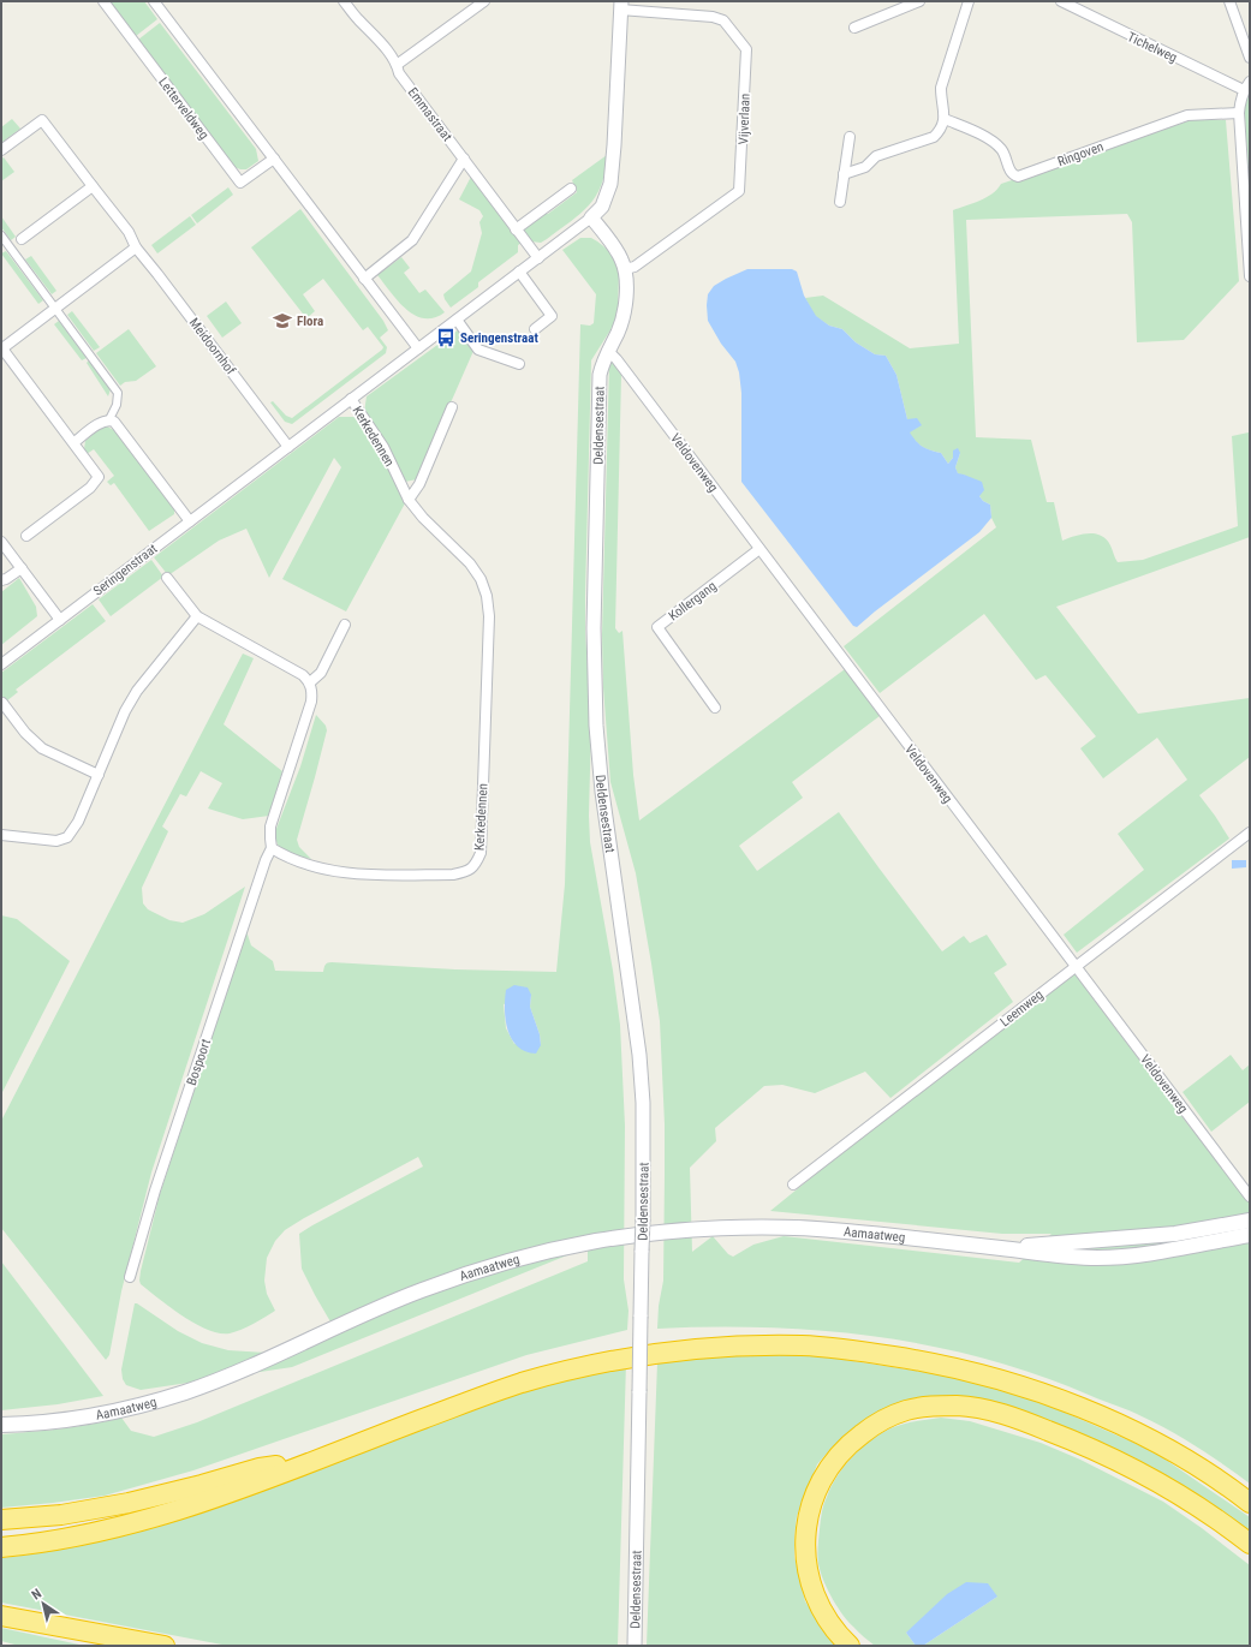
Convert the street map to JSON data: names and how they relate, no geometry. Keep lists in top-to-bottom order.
{
  "streets": {
    "main road": ["Aamaatweg"],
    "street": [
      "Tichelweg",
      "Letterveldweg",
      "Emmastraat",
      "Vijverlaan",
      "Ringoven",
      "Meidoornhof",
      "Deldensestraat",
      "Kerkedennen",
      "Veldovenweg",
      "Seringenstraat",
      "Kollergang",
      "Leemweg",
      "Bospoort"
    ]
  },
  "crossings": [
    ["Emmastraat", "Seringenstraat"],
    ["Vijverlaan", "Deldensestraat"],
    ["Meidoornhof", "Seringenstraat"],
    ["Deldensestraat", "Veldovenweg"],
    ["Deldensestraat", "Seringenstraat"],
    ["Kerkedennen", "Seringenstraat"],
    ["Kerkedennen", "Bospoort"],
    ["Veldovenweg", "Kollergang"],
    ["Veldovenweg", "Leemweg"]
  ],
  "places": {
    "school or university": ["Flora"],
    "bus stop": ["Seringenstraat"]
  },
  "north": "top left"
}
